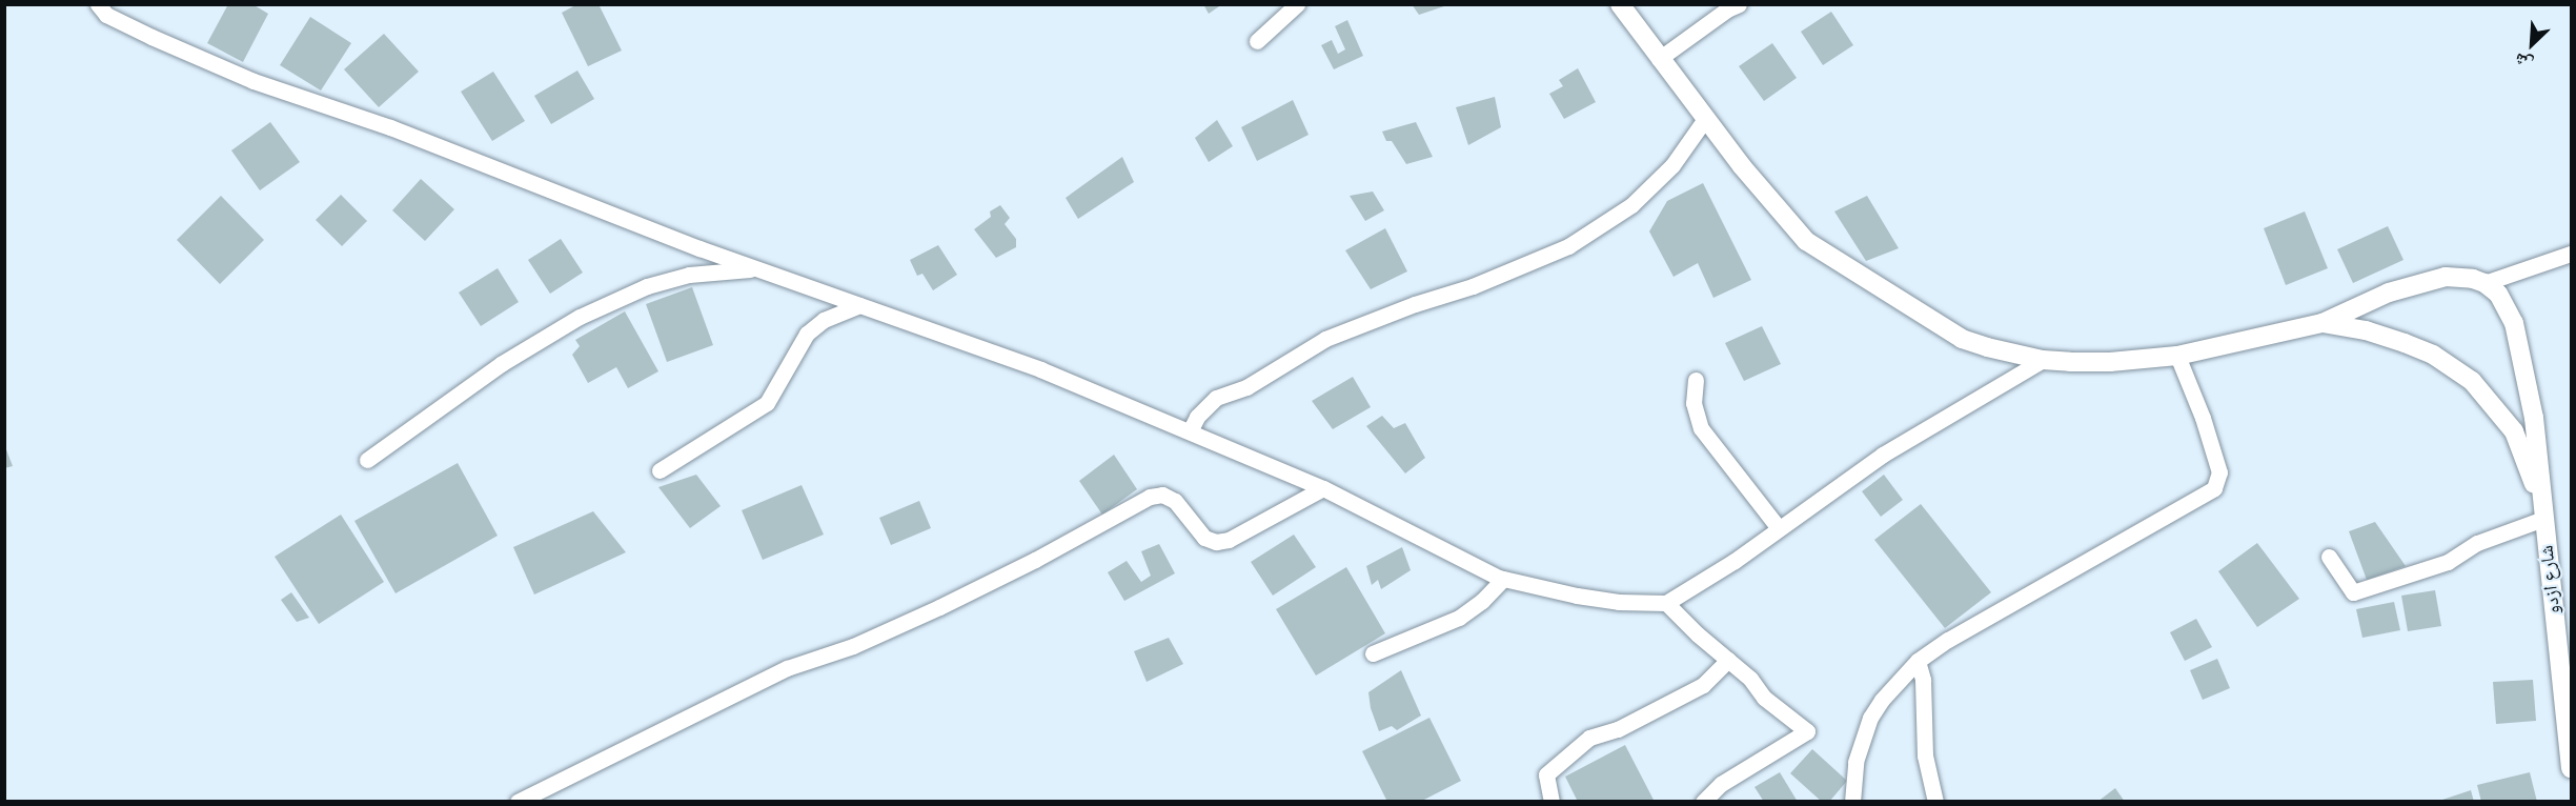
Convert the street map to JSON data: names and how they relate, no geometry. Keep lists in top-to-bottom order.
{
  "streets": {
    "street": ["شارع ازدو"]
  },
  "north": "bottom left"
}
